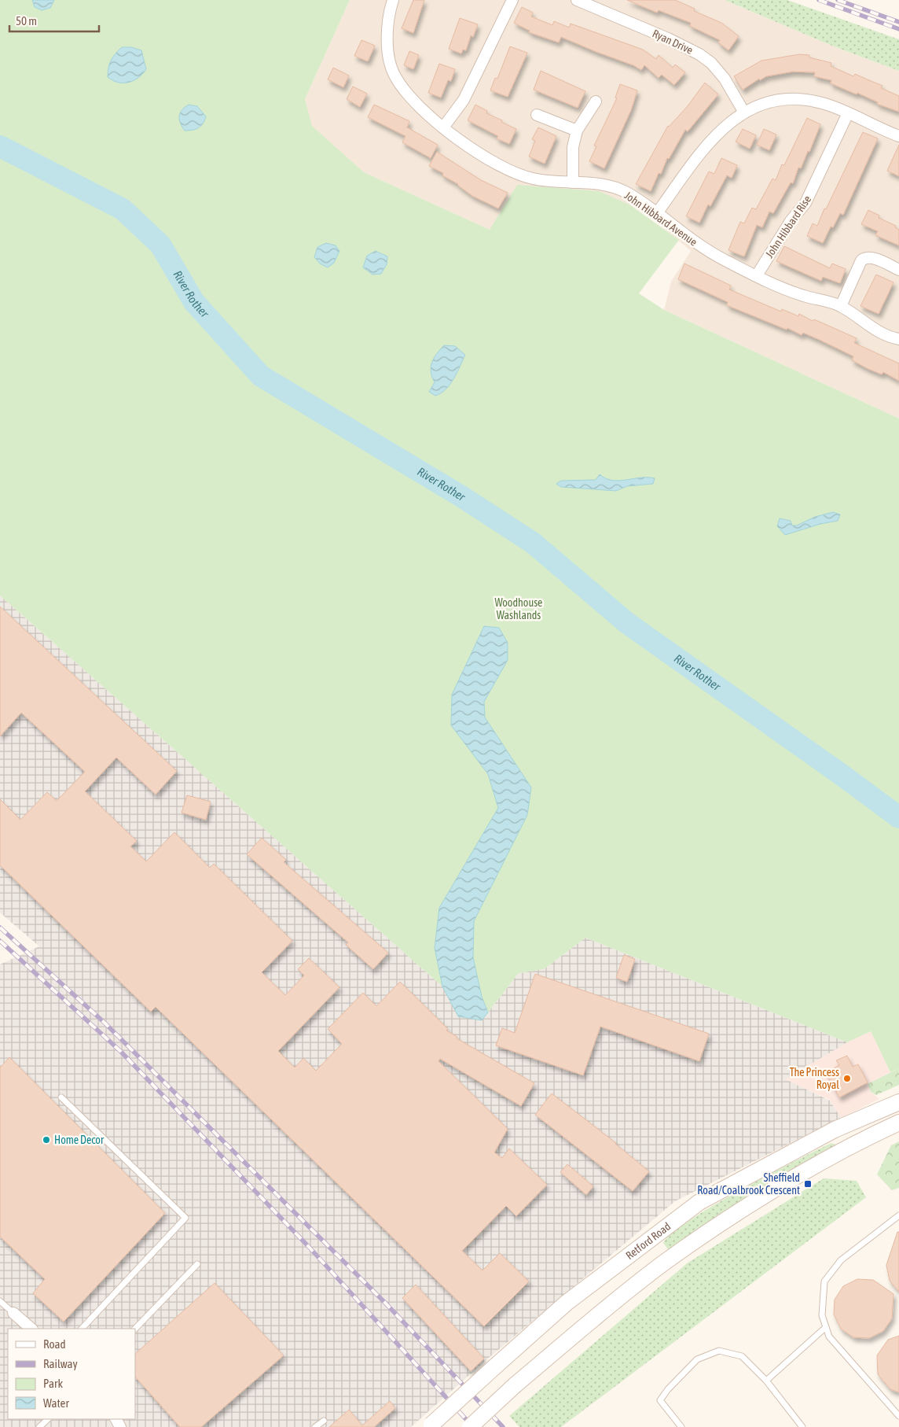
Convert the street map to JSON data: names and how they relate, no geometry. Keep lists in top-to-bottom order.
{
  "streets": {
    "main road": ["Retford Road"],
    "street": ["Ryan Drive", "John Hibbard Avenue", "John Hibbard Rise"]
  },
  "crossings": [
    ["John Hibbard Avenue", "John Hibbard Rise"]
  ],
  "water": ["River Rother"],
  "parks": ["Woodhouse Washlands"],
  "places": {
    "other": ["The Princess Royal", "Home Decor"],
    "transit": ["Sheffield Road/Coalbrook Crescent"]
  },
  "legend": [
    "Road",
    "Railway",
    "Park",
    "Water"
  ],
  "scale_bar": "50 m"
}
